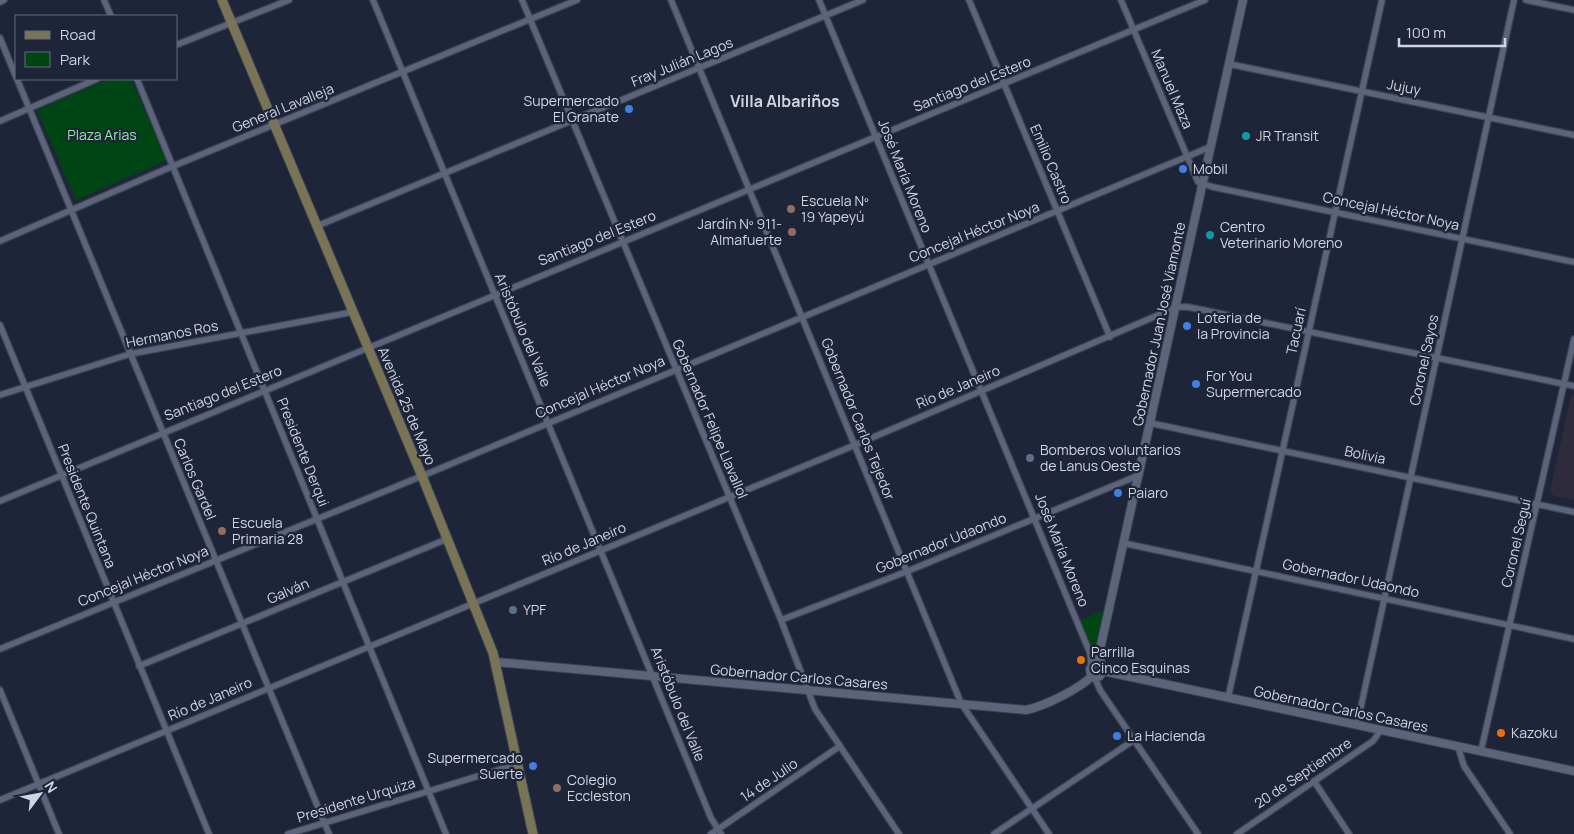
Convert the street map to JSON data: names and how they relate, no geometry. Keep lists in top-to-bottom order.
{
  "streets": {
    "main road": ["Avenida 25 de Mayo"],
    "street": [
      "Fray Julián Lagos",
      "Santiago del Estero",
      "Jujuy",
      "Manuel Maza",
      "General Lavalleja",
      "Emilio Castro",
      "José María Moreno",
      "Concejal Héctor Noya",
      "Gobernador Juan José Viamonte",
      "Aristóbulo del Valle",
      "Tacuarí",
      "Hermanos Ros",
      "Coronel Sayos",
      "Río de Janeiro",
      "Gobernador Felipe Llavallol",
      "Gobernador Carlos Tejedor",
      "Presidente Derqui",
      "Bolivia",
      "Carlos Gardel",
      "Presidente Quintana",
      "Gobernador Udaondo",
      "Coronel Seguí",
      "Galván",
      "Gobernador Carlos Casares",
      "20 de Septiembre",
      "14 de Julio",
      "Presidente Urquiza"
    ]
  },
  "crossings": [
    ["Fray Julián Lagos", "José María Moreno"],
    ["Fray Julián Lagos", "Aristóbulo del Valle"],
    ["Fray Julián Lagos", "Avenida 25 de Mayo"],
    ["Fray Julián Lagos", "Gobernador Felipe Llavallol"],
    ["Fray Julián Lagos", "Gobernador Carlos Tejedor"],
    ["Santiago del Estero", "Manuel Maza"],
    ["Santiago del Estero", "Emilio Castro"],
    ["Santiago del Estero", "José María Moreno"],
    ["Santiago del Estero", "Aristóbulo del Valle"],
    ["Santiago del Estero", "Avenida 25 de Mayo"],
    ["Santiago del Estero", "Gobernador Felipe Llavallol"],
    ["Santiago del Estero", "Gobernador Carlos Tejedor"],
    ["Santiago del Estero", "Presidente Derqui"],
    ["Santiago del Estero", "Carlos Gardel"],
    ["Santiago del Estero", "Presidente Quintana"],
    ["Jujuy", "Gobernador Juan José Viamonte"],
    ["Jujuy", "Tacuarí"],
    ["Jujuy", "Coronel Sayos"],
    ["Manuel Maza", "Concejal Héctor Noya"],
    ["Manuel Maza", "Gobernador Juan José Viamonte"],
    ["General Lavalleja", "Aristóbulo del Valle"],
    ["General Lavalleja", "Avenida 25 de Mayo"],
    ["General Lavalleja", "Gobernador Felipe Llavallol"],
    ["General Lavalleja", "Presidente Derqui"],
    ["General Lavalleja", "Carlos Gardel"],
    ["Emilio Castro", "Concejal Héctor Noya"],
    ["Emilio Castro", "Río de Janeiro"],
    ["José María Moreno", "Concejal Héctor Noya"],
    ["José María Moreno", "Gobernador Juan José Viamonte"],
    ["José María Moreno", "Río de Janeiro"],
    ["José María Moreno", "Gobernador Udaondo"],
    ["José María Moreno", "Gobernador Carlos Casares"],
    ["Concejal Héctor Noya", "Gobernador Juan José Viamonte"],
    ["Concejal Héctor Noya", "Aristóbulo del Valle"],
    ["Concejal Héctor Noya", "Tacuarí"],
    ["Concejal Héctor Noya", "Coronel Sayos"],
    ["Concejal Héctor Noya", "Avenida 25 de Mayo"],
    ["Concejal Héctor Noya", "Gobernador Felipe Llavallol"],
    ["Concejal Héctor Noya", "Gobernador Carlos Tejedor"],
    ["Concejal Héctor Noya", "Presidente Derqui"],
    ["Concejal Héctor Noya", "Carlos Gardel"],
    ["Concejal Héctor Noya", "Presidente Quintana"],
    ["Gobernador Juan José Viamonte", "Río de Janeiro"],
    ["Gobernador Juan José Viamonte", "Bolivia"],
    ["Gobernador Juan José Viamonte", "Gobernador Udaondo"],
    ["Gobernador Juan José Viamonte", "Gobernador Carlos Casares"],
    ["Aristóbulo del Valle", "Río de Janeiro"],
    ["Aristóbulo del Valle", "Gobernador Carlos Casares"],
    ["Aristóbulo del Valle", "14 de Julio"],
    ["Tacuarí", "Bolivia"],
    ["Tacuarí", "Gobernador Udaondo"],
    ["Tacuarí", "Gobernador Carlos Casares"],
    ["Hermanos Ros", "Avenida 25 de Mayo"],
    ["Hermanos Ros", "Presidente Derqui"],
    ["Hermanos Ros", "Carlos Gardel"],
    ["Hermanos Ros", "Presidente Quintana"],
    ["Coronel Sayos", "Bolivia"],
    ["Coronel Sayos", "Gobernador Udaondo"],
    ["Coronel Sayos", "Gobernador Carlos Casares"],
    ["Río de Janeiro", "Avenida 25 de Mayo"],
    ["Río de Janeiro", "Gobernador Felipe Llavallol"],
    ["Río de Janeiro", "Gobernador Carlos Tejedor"],
    ["Río de Janeiro", "Presidente Derqui"],
    ["Río de Janeiro", "Carlos Gardel"],
    ["Río de Janeiro", "Presidente Quintana"],
    ["Avenida 25 de Mayo", "Galván"],
    ["Avenida 25 de Mayo", "Gobernador Carlos Casares"],
    ["Avenida 25 de Mayo", "Presidente Urquiza"],
    ["Gobernador Felipe Llavallol", "Gobernador Udaondo"],
    ["Gobernador Felipe Llavallol", "Gobernador Carlos Casares"],
    ["Gobernador Felipe Llavallol", "14 de Julio"],
    ["Gobernador Carlos Tejedor", "Gobernador Udaondo"],
    ["Gobernador Carlos Tejedor", "Gobernador Carlos Casares"],
    ["Presidente Derqui", "Galván"],
    ["Presidente Derqui", "Presidente Urquiza"],
    ["Bolivia", "Coronel Seguí"],
    ["Carlos Gardel", "Galván"],
    ["Carlos Gardel", "Presidente Urquiza"],
    ["Presidente Quintana", "Galván"],
    ["Gobernador Udaondo", "Coronel Seguí"],
    ["Coronel Seguí", "Gobernador Carlos Casares"],
    ["Gobernador Carlos Casares", "20 de Septiembre"]
  ],
  "districts": ["Villa Albariños"],
  "parks": ["Plaza Arias"],
  "places": [
    "Supermercado El Granate",
    "JR Transit",
    "Mobil",
    "Escuela Nº 19 Yapeyú",
    "Jardín Nº 911- Almafuerte",
    "Centro Veterinario Moreno",
    "Loteria de la Provincia",
    "For You Supermercado",
    "Bomberos voluntarios de Lanus Oeste",
    "Paiaro",
    "Escuela Primaria 28",
    "YPF",
    "Parrilla Cinco Esquinas",
    "Kazoku",
    "La Hacienda",
    "Supermercado Suerte",
    "Colegio Eccleston"
  ],
  "legend": ["Road", "Park"],
  "scale_bar": "100 m",
  "north": "top right"
}
